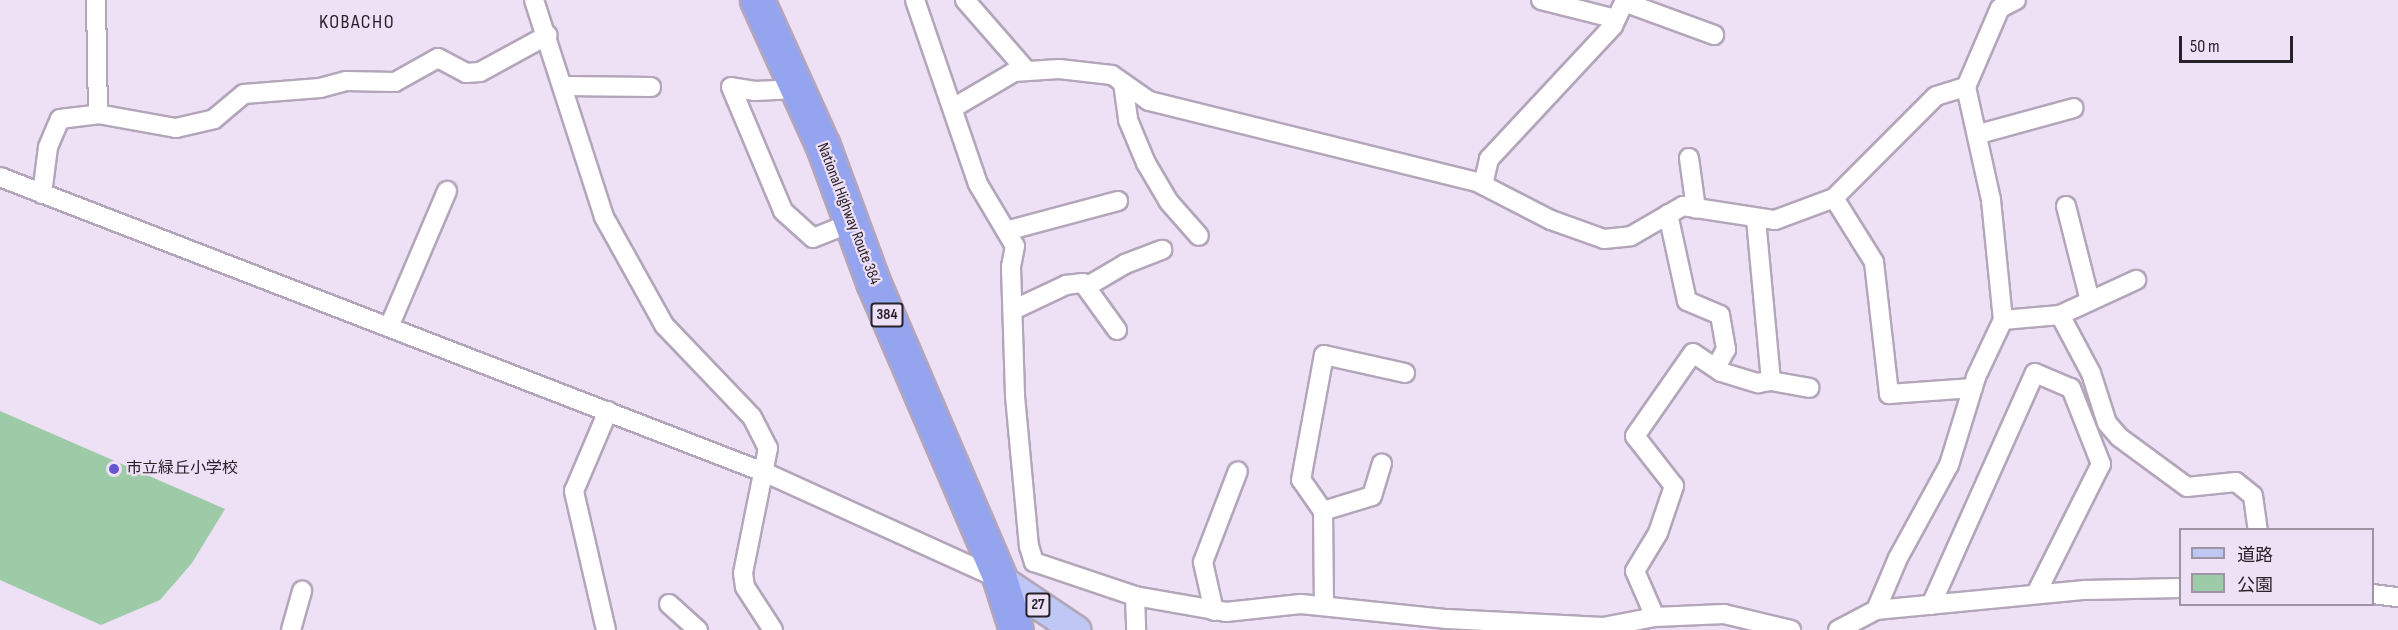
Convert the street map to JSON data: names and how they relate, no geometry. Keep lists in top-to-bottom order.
{
  "streets": {
    "highway": ["National Highway Route 384", "384"],
    "main road": ["27"]
  },
  "crossings": [
    ["National Highway Route 384", "27"]
  ],
  "districts": ["KOBACHO"],
  "places": ["市立緑丘小学校"],
  "legend": ["道路", "公園"],
  "scale_bar": "50 m"
}
